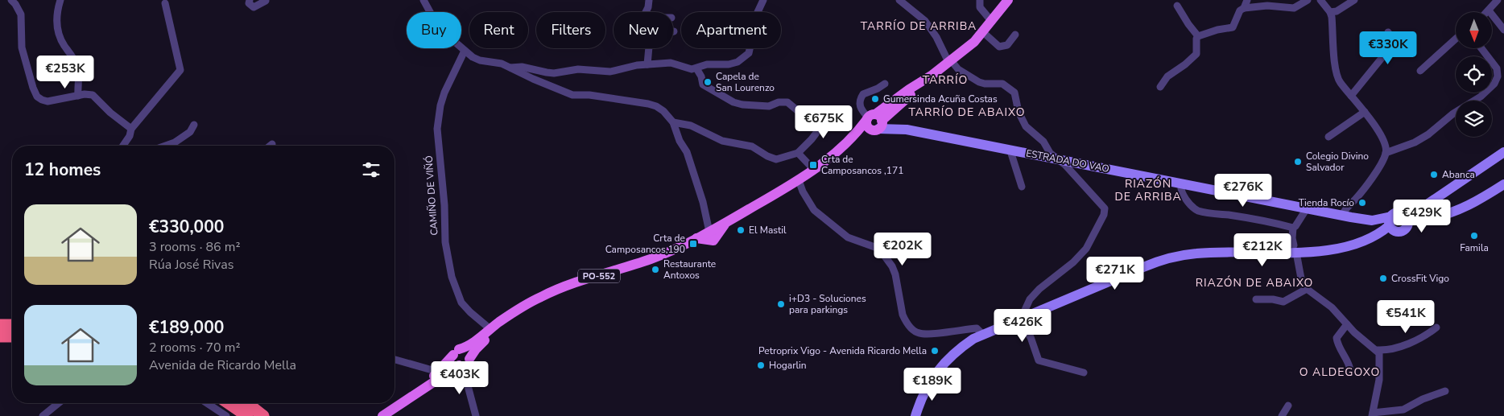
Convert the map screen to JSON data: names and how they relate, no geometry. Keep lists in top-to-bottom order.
{
  "streets": {
    "main road": ["ESTRADA DO VAO", "PO-552"],
    "street": ["CAMIÑO DE VIÑÓ"]
  },
  "crossings": [
    ["CAMIÑO DE VIÑÓ", "PO-552"]
  ],
  "districts": [
    "TARRÍO DE ARRIBA",
    "TARRÍO",
    "TARRÍO DE ABAIXO",
    "RIAZÓN DE ARRIBA",
    "RIAZÓN DE ABAIXO",
    "O ALDEGOXO"
  ],
  "places": {
    "other": [
      "Capela de San Lourenzo",
      "Gumersinda Acuña Costas",
      "Colegio Divino Salvador",
      "Abanca",
      "Tienda Rocío",
      "El Mastil",
      "Famila",
      "Restaurante Antoxos",
      "CrossFit Vigo",
      "i+D3 - Soluciones para parkings",
      "Petroprix Vigo - Avenida Ricardo Mella",
      "Hogarlin"
    ],
    "transit": ["Crta de Camposancos ,171", "Crta de Camposancos,190"]
  },
  "north": "bottom",
  "page": {
    "chip": [
      "Buy",
      "Rent",
      "Filters",
      "New",
      "Apartment"
    ],
    "price": [
      "€330K",
      "€253K",
      "€675K",
      "€276K",
      "€429K",
      "€202K",
      "€212K",
      "€271K",
      "€541K",
      "€426K",
      "€403K",
      "€189K"
    ],
    "heading": "12 homes",
    "list": [
      {
        "name": "€330,000",
        "note": "3 rooms · 86 m² · Rúa José Rivas"
      },
      {
        "name": "€189,000",
        "note": "2 rooms · 70 m² · Avenida de Ricardo Mella"
      }
    ]
  }
}
